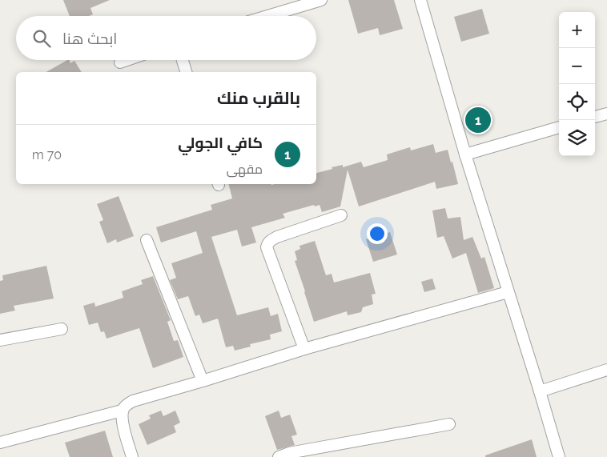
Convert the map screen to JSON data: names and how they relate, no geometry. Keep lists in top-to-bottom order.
{
  "page": {
    "map_buttons": ["+", "−"],
    "search": "ابحث هنا",
    "heading": "بالقرب منك",
    "pins": "1",
    "list": [
      {
        "mark": "1",
        "name": "كافي الجولي",
        "note": "مقهى",
        "value": "70 m"
      }
    ]
  }
}
